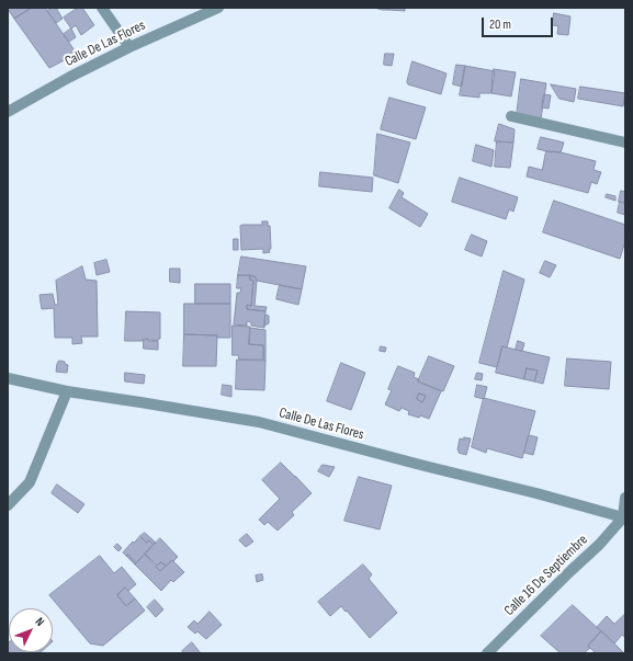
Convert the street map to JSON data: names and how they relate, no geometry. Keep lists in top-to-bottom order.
{
  "streets": {
    "street": ["Calle De Las Flores", "Calle 16 De Septiembre"]
  },
  "crossings": [
    ["Calle De Las Flores", "Calle 16 De Septiembre"]
  ],
  "scale_bar": "20 m",
  "north": "top right"
}
